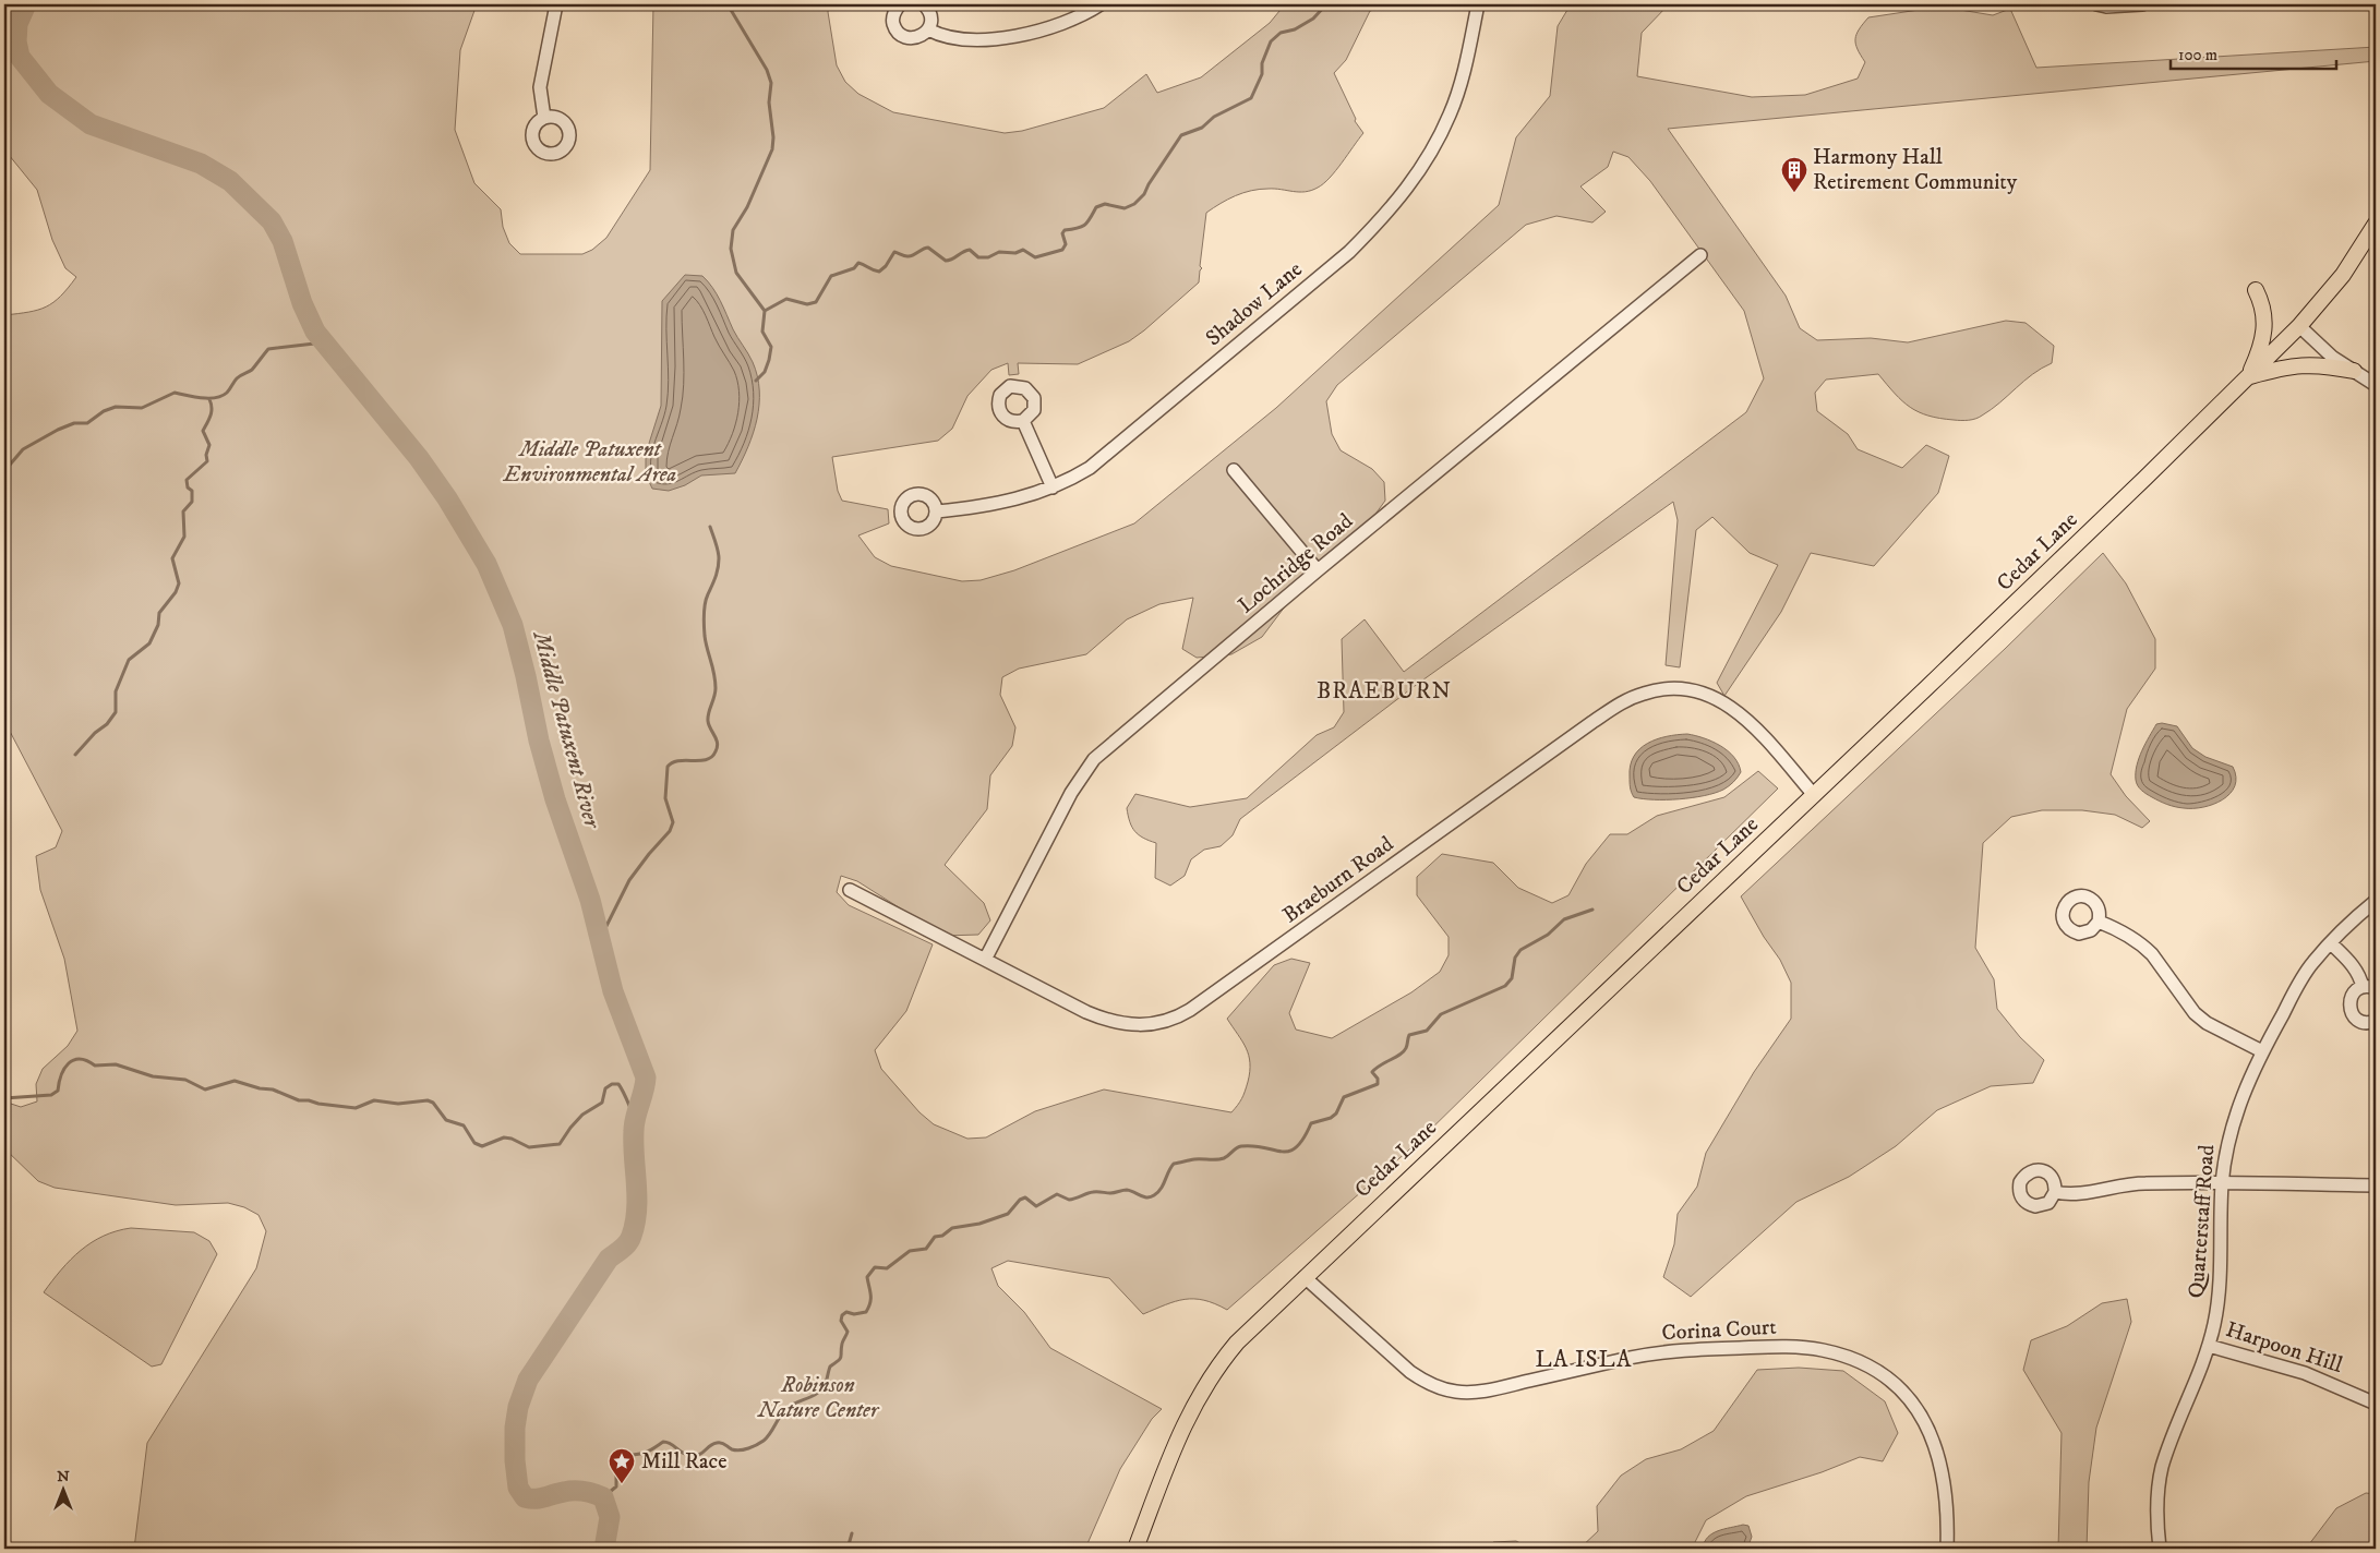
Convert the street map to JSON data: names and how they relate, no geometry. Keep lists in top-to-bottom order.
{
  "streets": {
    "main road": ["Cedar Lane"],
    "street": [
      "Shadow Lane",
      "Lochridge Road",
      "Braeburn Road",
      "Quarterstaff Road",
      "Corina Court",
      "Harpoon Hill"
    ]
  },
  "crossings": [
    ["Cedar Lane", "Braeburn Road"],
    ["Cedar Lane", "Corina Court"],
    ["Lochridge Road", "Braeburn Road"],
    ["Quarterstaff Road", "Harpoon Hill"]
  ],
  "districts": ["BRAEBURN", "LA ISLA"],
  "water": ["Middle Patuxent River"],
  "parks": ["Middle Patuxent Environmental Area", "Robinson Nature Center"],
  "places": {
    "building": ["Harmony Hall Retirement Community"],
    "place": ["Mill Race"]
  },
  "scale_bar": "100 m",
  "north": "top"
}
